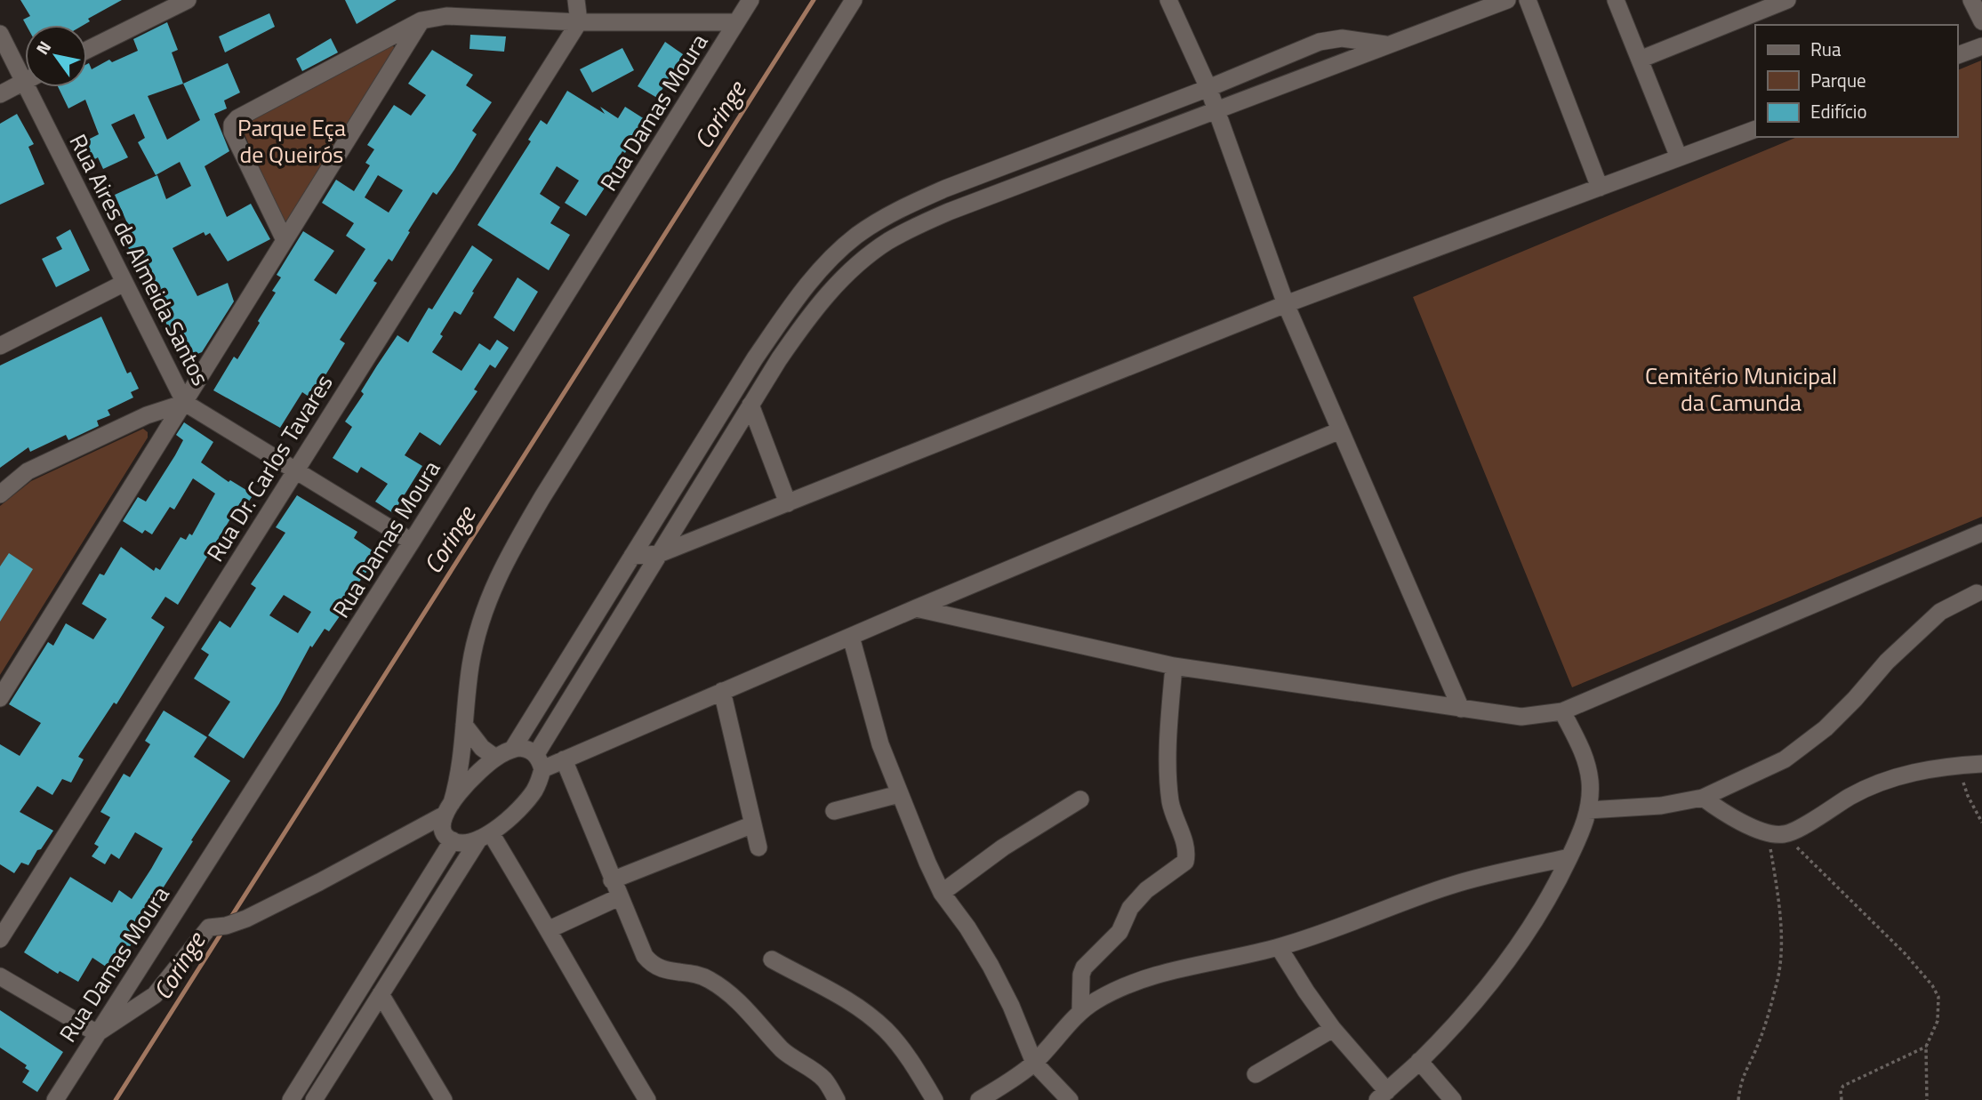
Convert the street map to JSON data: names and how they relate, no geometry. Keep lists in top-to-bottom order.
{
  "streets": {
    "street": ["Rua Damas Moura", "Rua Aires de Almeida Santos", "Rua Dr. Carlos Tavares"]
  },
  "crossings": [
    ["Rua Damas Moura", "Rua Aires de Almeida Santos"],
    ["Rua Aires de Almeida Santos", "Rua Dr. Carlos Tavares"]
  ],
  "water": ["Coringe"],
  "parks": ["Parque Eça de Queirós", "Cemitério Municipal da Camunda"],
  "legend": ["Rua", "Parque", "Edifício"],
  "north": "top left"
}
